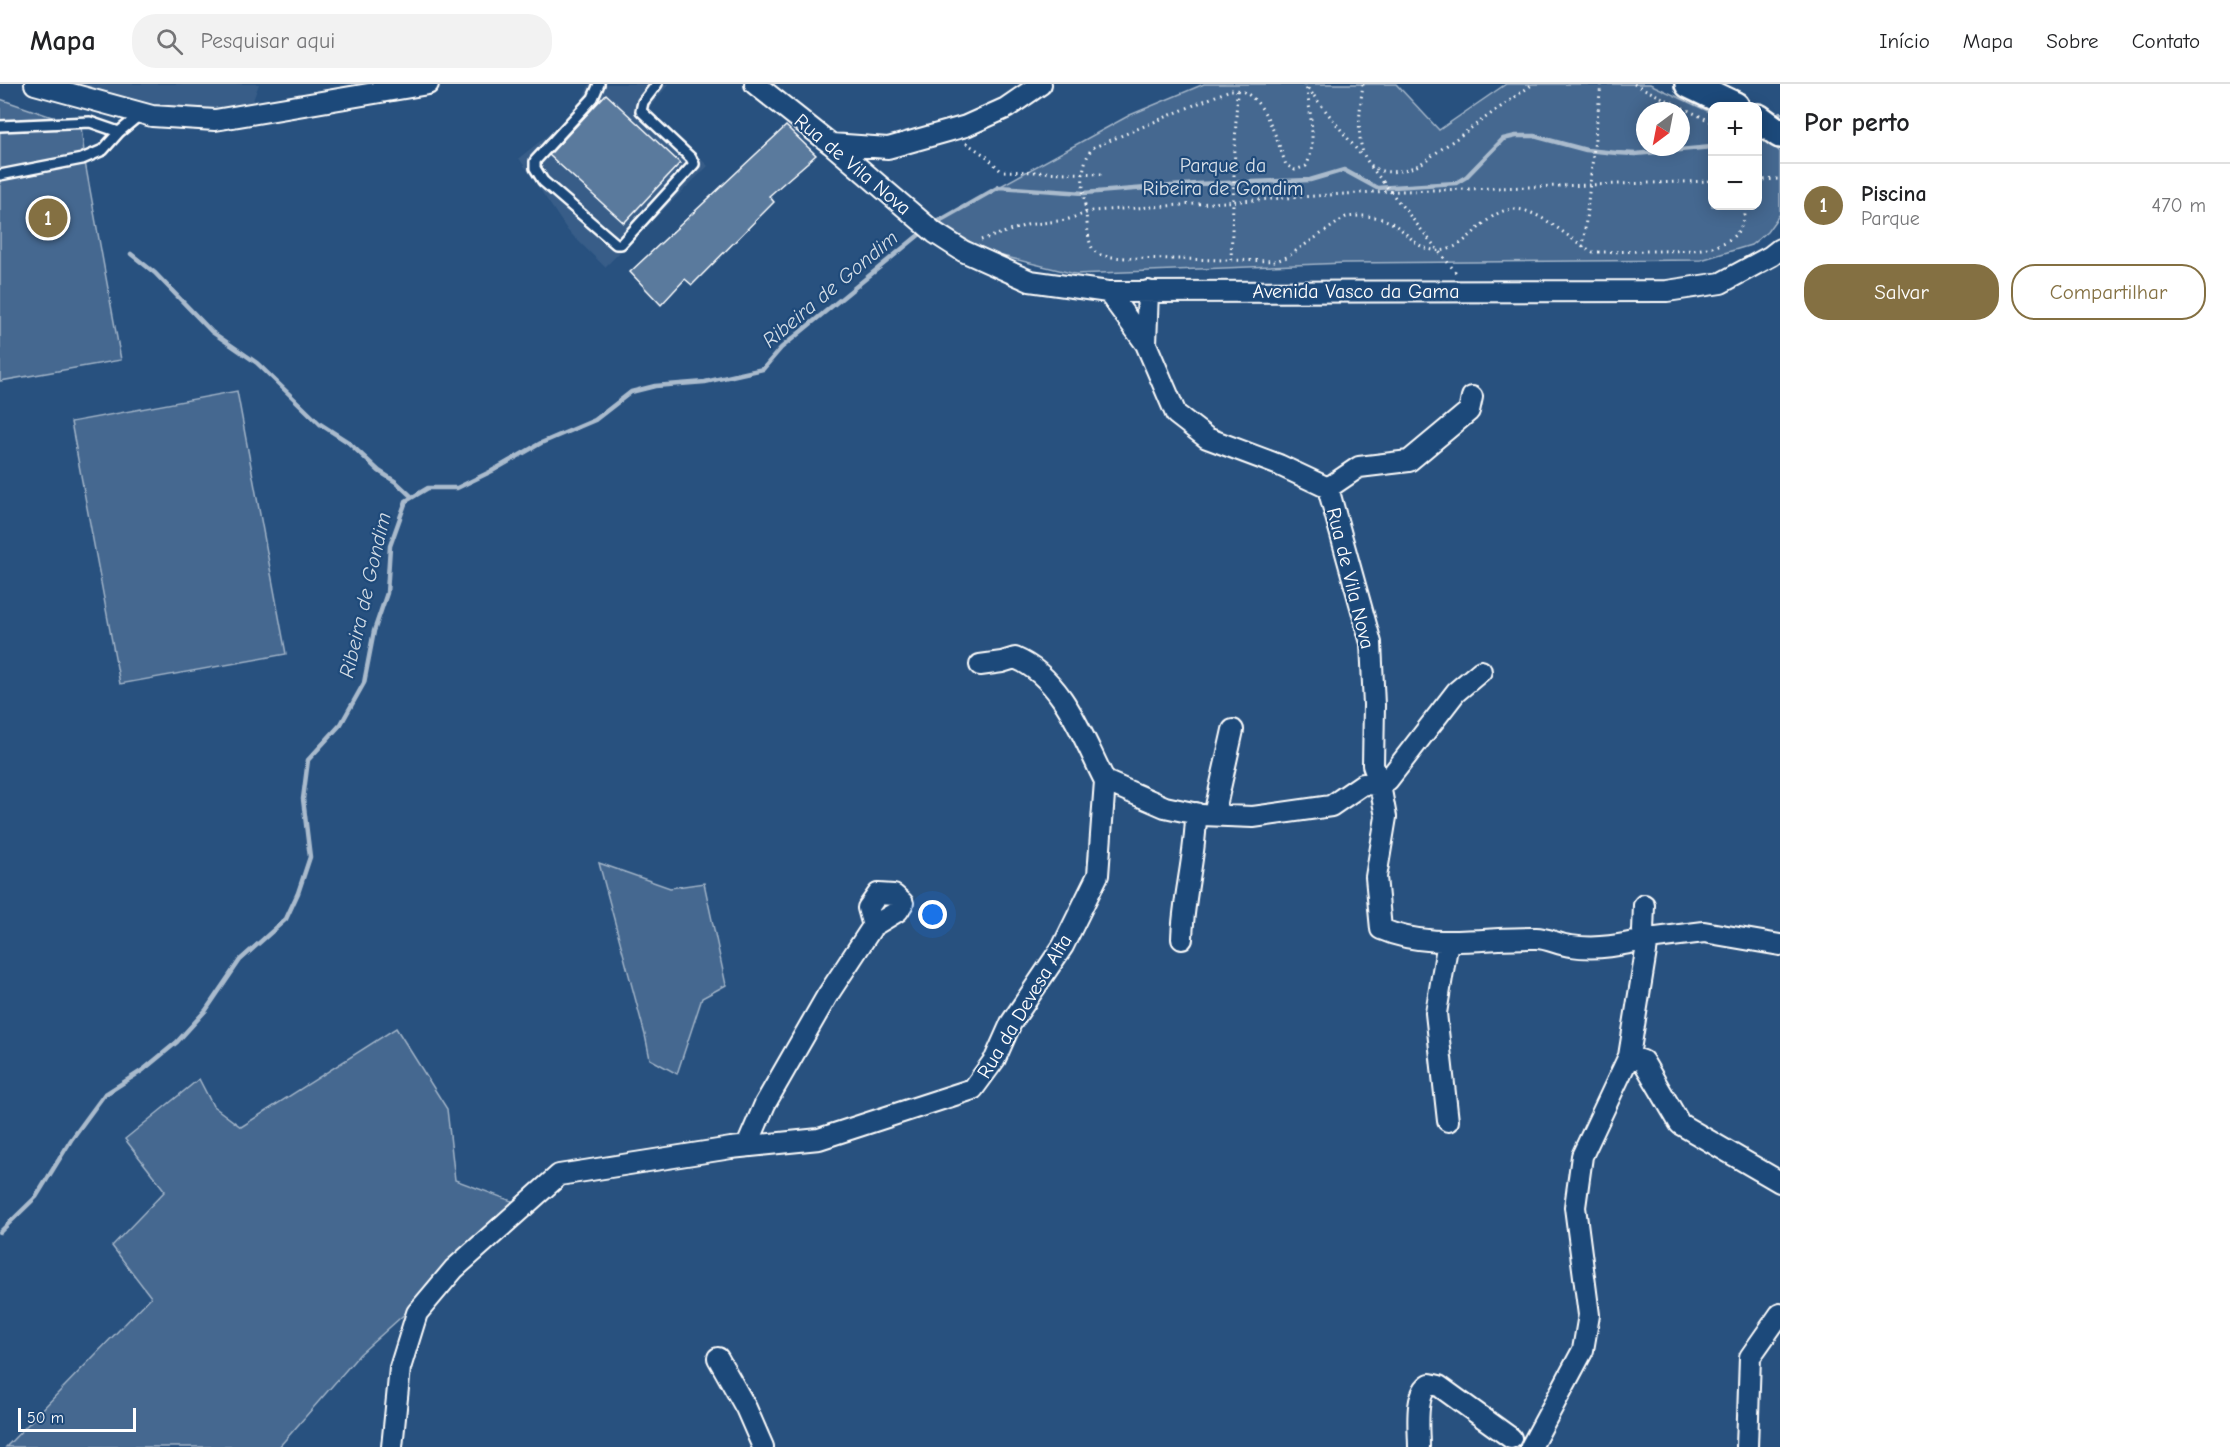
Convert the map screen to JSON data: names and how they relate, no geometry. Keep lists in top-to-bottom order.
{
  "streets": {
    "street": ["Rua de Vila Nova", "Avenida Vasco da Gama", "Rua da Devesa Alta"]
  },
  "crossings": [
    ["Rua de Vila Nova", "Avenida Vasco da Gama"]
  ],
  "water": ["Ribeira de Gondim"],
  "parks": ["Parque da Ribeira de Gondim"],
  "scale_bar": "50 m",
  "north": "bottom left",
  "page": {
    "header": "Mapa",
    "search": "Pesquisar aqui",
    "nav": [
      "Início",
      "Mapa",
      "Sobre",
      "Contato"
    ],
    "heading": "Por perto",
    "map_buttons": ["+", "−"],
    "list": [
      {
        "mark": "1",
        "name": "Piscina",
        "note": "Parque",
        "value": "470 m"
      }
    ],
    "pins": "1",
    "buttons": ["Salvar", "Compartilhar"],
    "scale": "50 m"
  }
}
